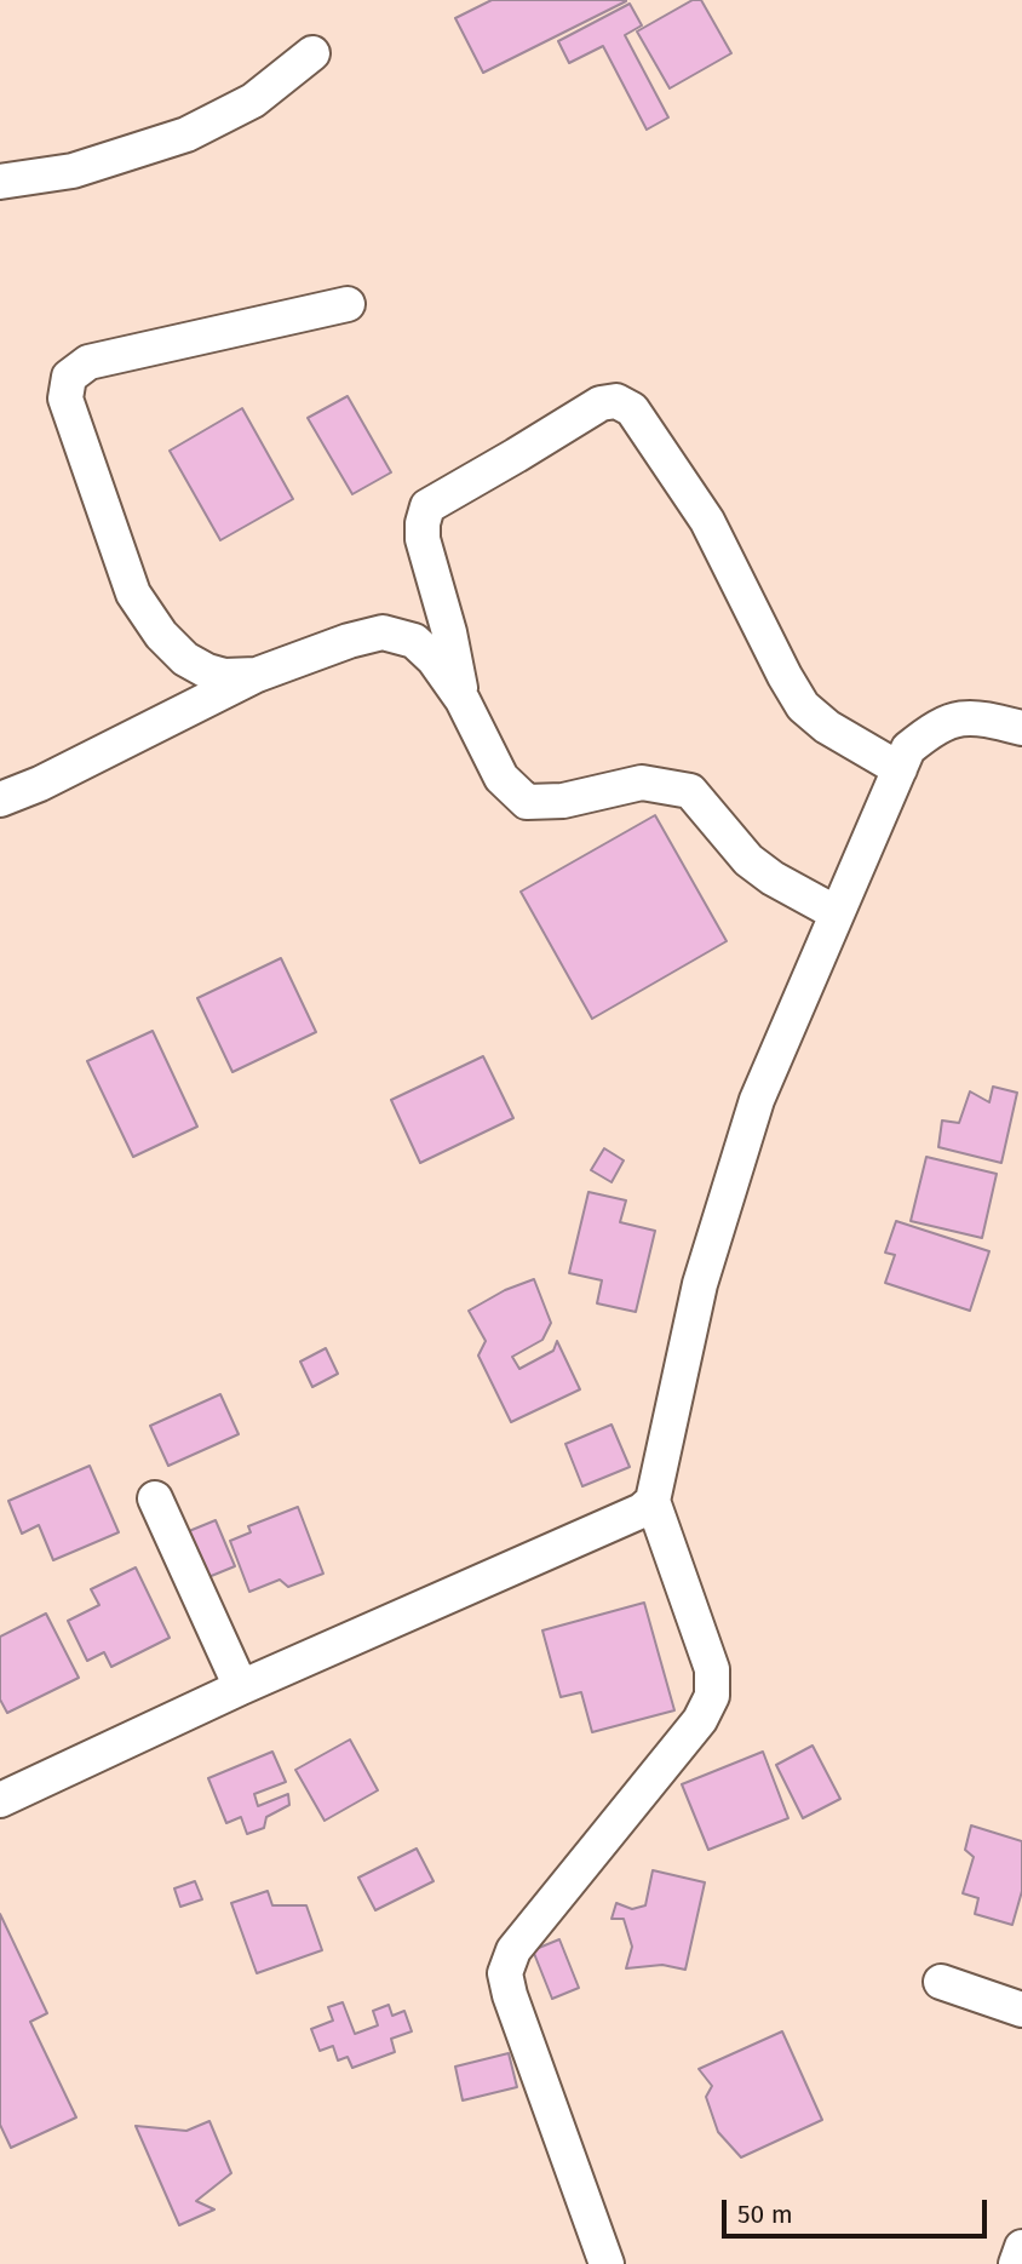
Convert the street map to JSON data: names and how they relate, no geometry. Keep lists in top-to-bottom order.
{
  "scale_bar": "50 m"
}
